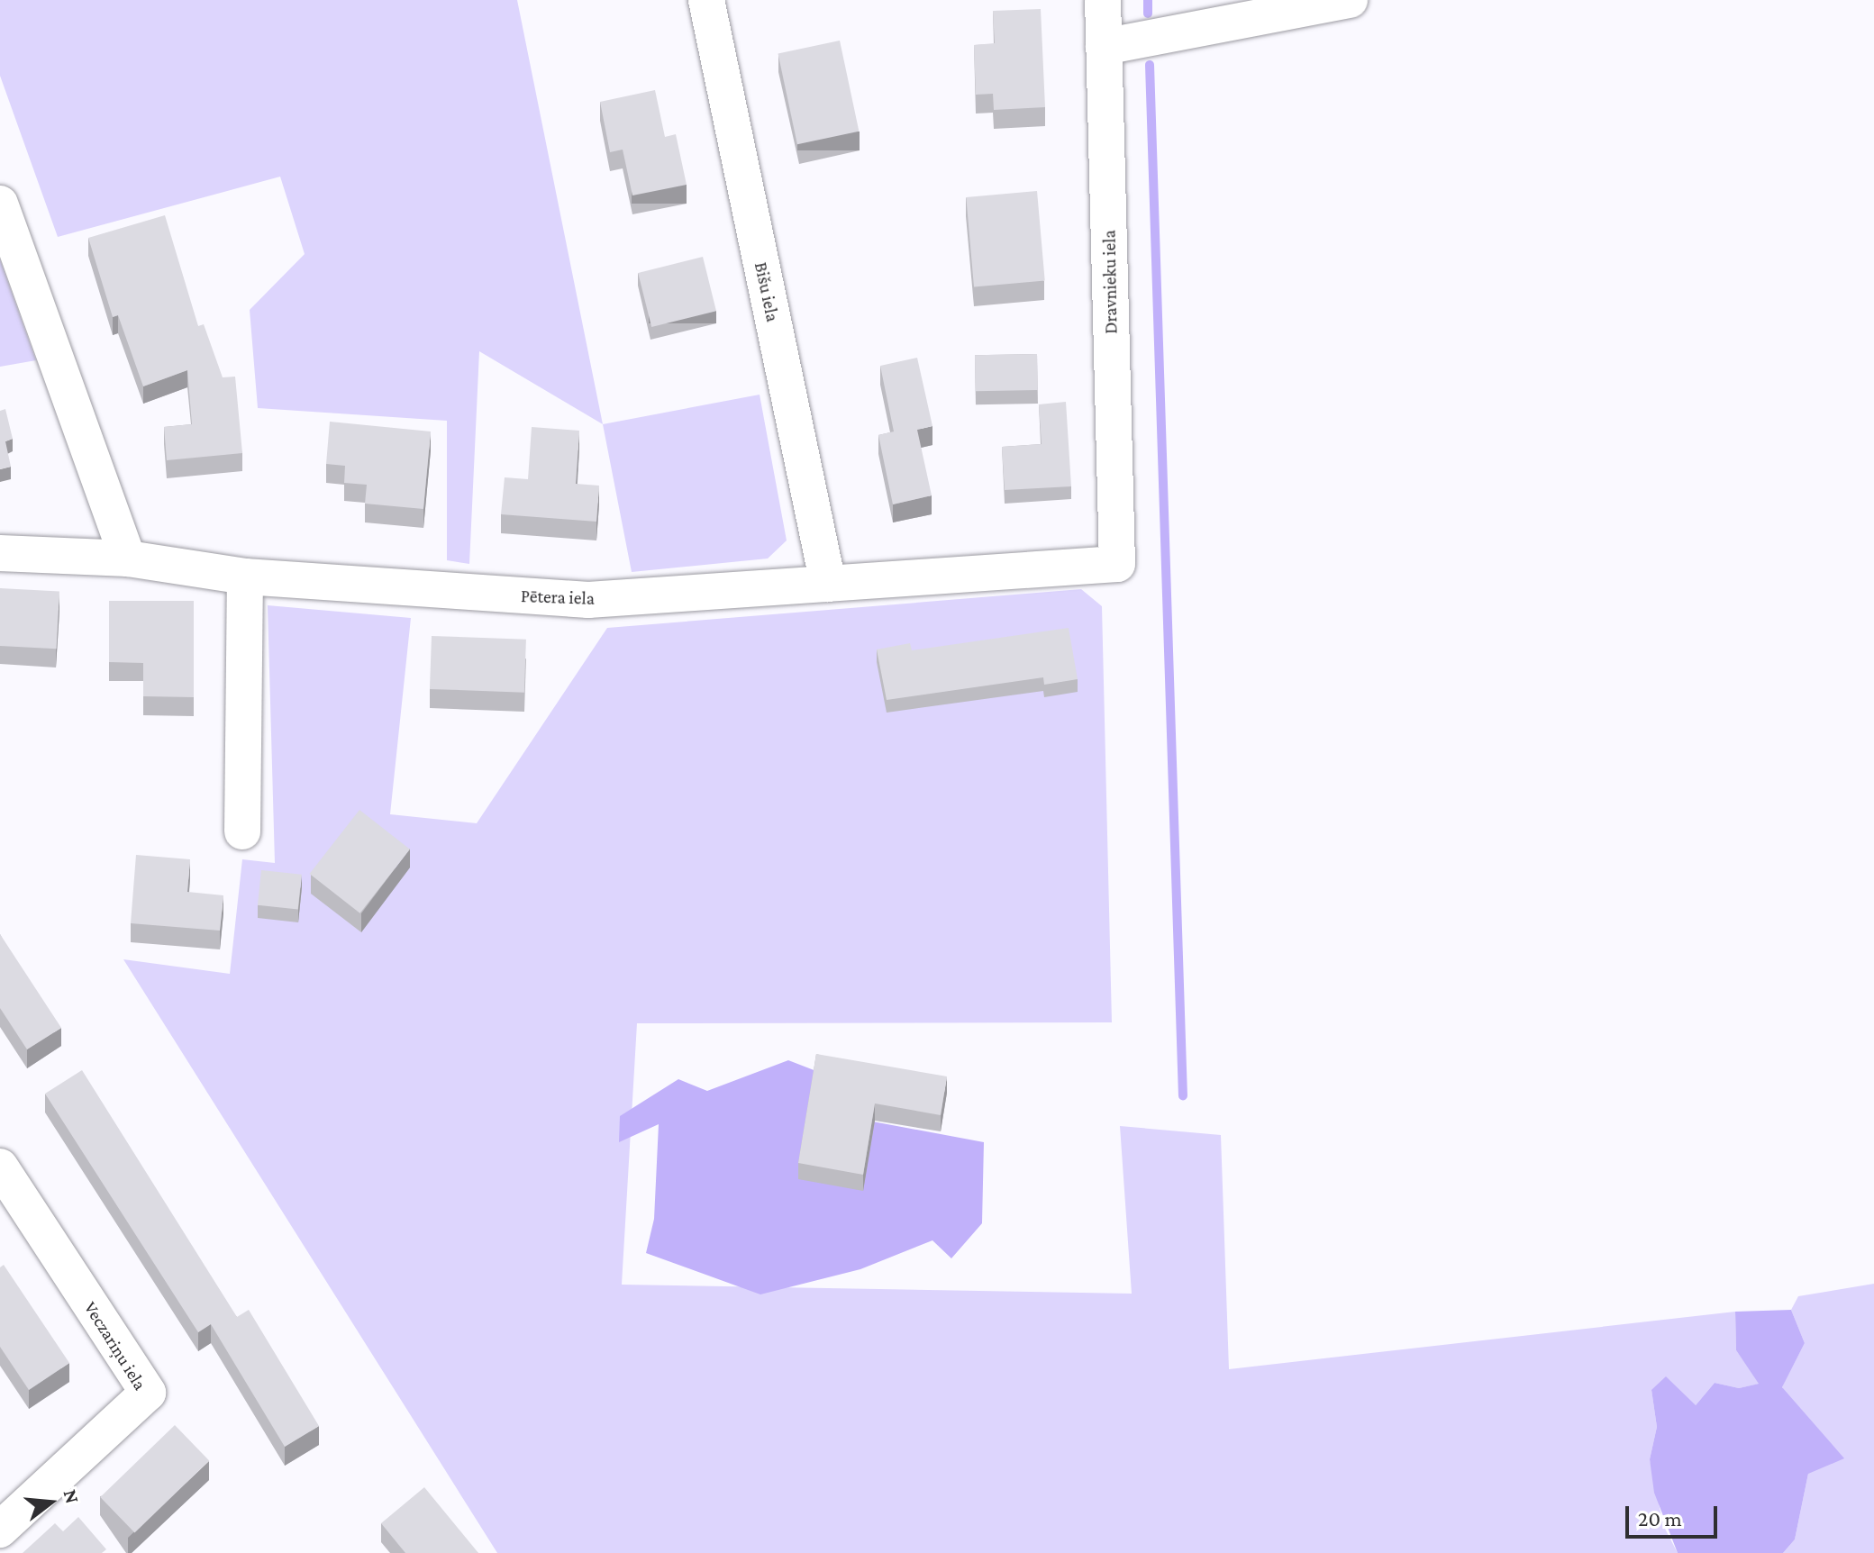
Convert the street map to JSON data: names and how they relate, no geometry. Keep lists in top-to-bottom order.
{
  "streets": {
    "street": [
      "Dravnieku iela",
      "Bišu iela",
      "Pētera iela",
      "Veczariņu iela"
    ]
  },
  "crossings": [
    ["Dravnieku iela", "Pētera iela"],
    ["Bišu iela", "Pētera iela"]
  ],
  "scale_bar": "20 m",
  "north": "right"
}
